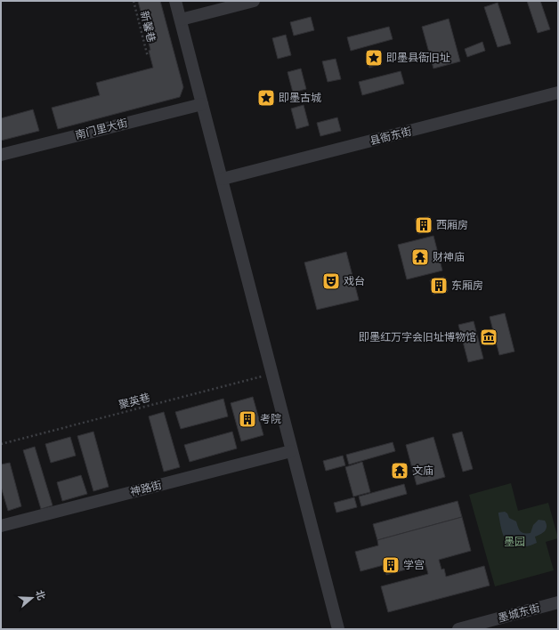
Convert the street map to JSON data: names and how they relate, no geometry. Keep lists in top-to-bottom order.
{
  "streets": {
    "street": [
      "南门里大街",
      "县衙东街",
      "神路街",
      "墨城东街"
    ],
    "path": ["新馨巷", "聚英巷"]
  },
  "parks": ["墨园"],
  "places": {
    "place": ["即墨县衙旧址", "即墨古城"],
    "building": [
      "西厢房",
      "东厢房",
      "考院",
      "学宫"
    ],
    "temple": ["财神庙", "文庙"],
    "theatre": ["戏台"],
    "museum": ["即墨红万字会旧址博物馆"]
  },
  "north": "right"
}
